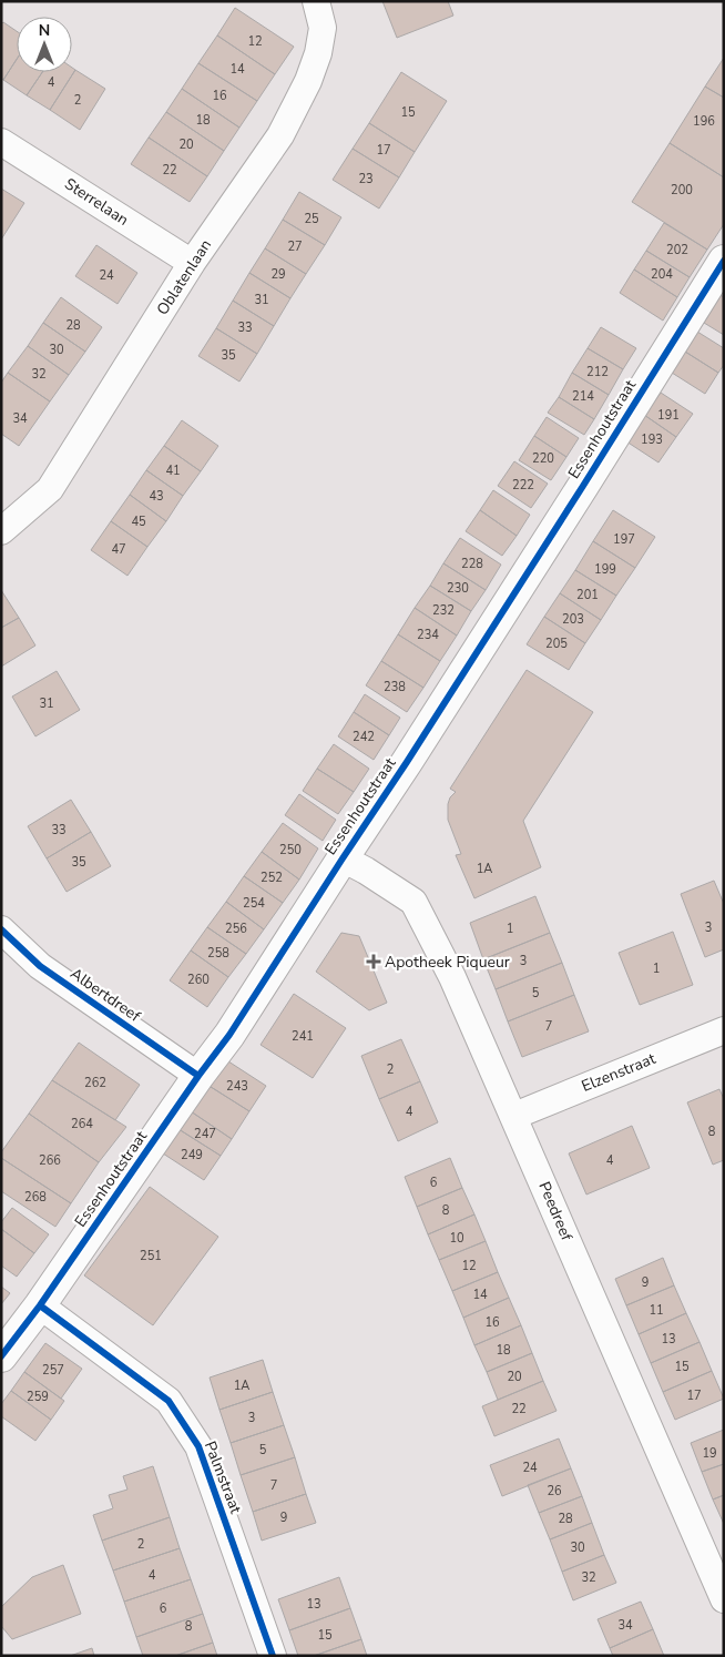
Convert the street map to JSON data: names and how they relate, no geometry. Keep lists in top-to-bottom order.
{
  "streets": {
    "street": [
      "Sterrelaan",
      "Oblatenlaan",
      "Essenhoutstraat",
      "Albertdreef",
      "Elzenstraat",
      "Peedreef",
      "Palmstraat"
    ]
  },
  "crossings": [
    ["Sterrelaan", "Oblatenlaan"],
    ["Essenhoutstraat", "Albertdreef"],
    ["Essenhoutstraat", "Peedreef"],
    ["Essenhoutstraat", "Palmstraat"],
    ["Elzenstraat", "Peedreef"]
  ],
  "places": {
    "health": ["Apotheek Piqueur"]
  },
  "house_numbers": [
    "12",
    "14",
    "4",
    "16",
    "2",
    "15",
    "18",
    "196",
    "20",
    "17",
    "22",
    "23",
    "200",
    "25",
    "27",
    "202",
    "29",
    "204",
    "24",
    "31",
    "28",
    "33",
    "30",
    "35",
    "212",
    "32",
    "214",
    "191",
    "34",
    "193",
    "220",
    "41",
    "222",
    "43",
    "45",
    "197",
    "47",
    "228",
    "199",
    "230",
    "201",
    "232",
    "203",
    "234",
    "205",
    "238",
    "31",
    "242",
    "33",
    "250",
    "35",
    "1A",
    "252",
    "254",
    "3",
    "256",
    "1",
    "258",
    "3",
    "1",
    "260",
    "5",
    "7",
    "241",
    "2",
    "262",
    "243",
    "4",
    "264",
    "8",
    "247",
    "249",
    "266",
    "4",
    "6",
    "268",
    "8",
    "10",
    "251",
    "12",
    "9",
    "14",
    "11",
    "16",
    "13",
    "18",
    "15",
    "257",
    "20",
    "1A",
    "17",
    "259",
    "22",
    "3",
    "5",
    "19",
    "24",
    "7",
    "26",
    "9",
    "28",
    "2",
    "30",
    "4",
    "32",
    "13",
    "6",
    "34",
    "8",
    "15"
  ],
  "north": "top"
}
